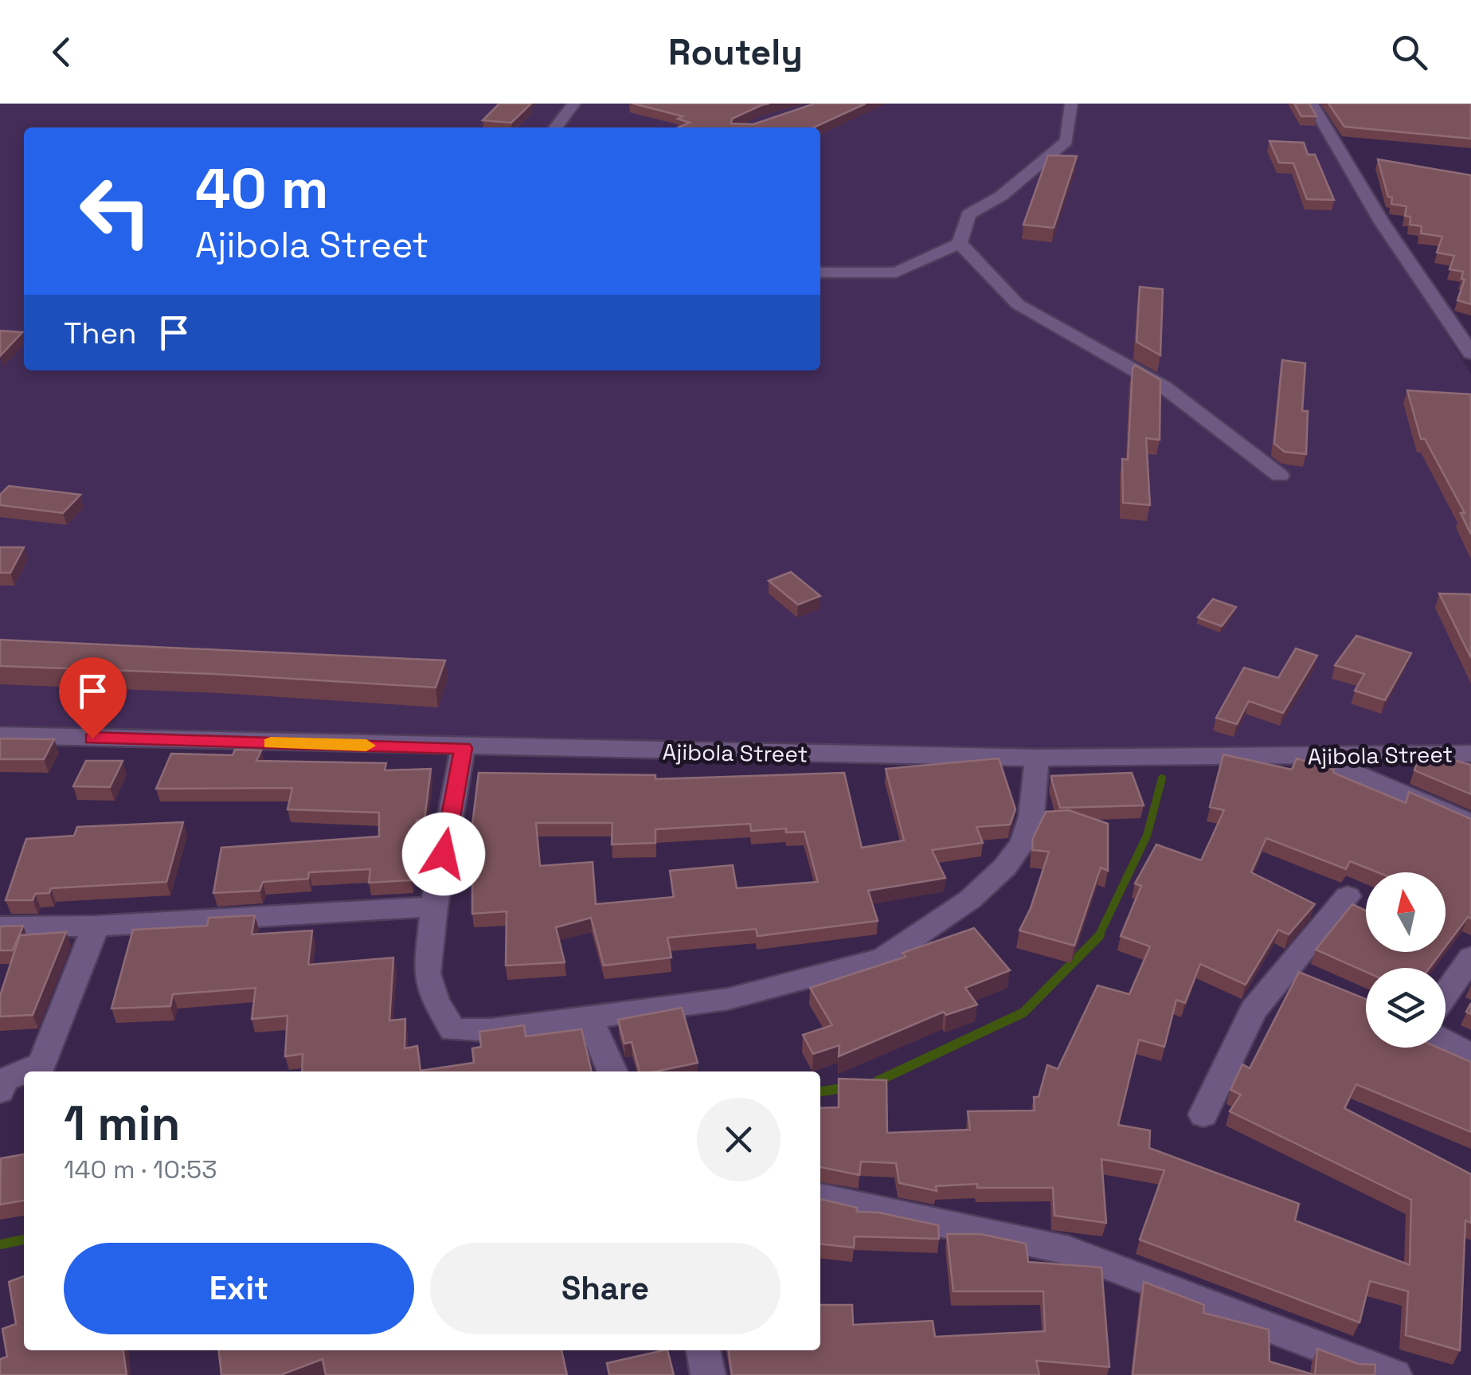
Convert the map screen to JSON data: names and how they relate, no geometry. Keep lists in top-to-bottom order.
{
  "streets": {
    "street": ["Ajibola Street"]
  },
  "north": "top",
  "page": {
    "header": "Routely",
    "turn": ["40 m", "Ajibola Street"],
    "then": "Then",
    "heading": ["1 min", "140 m · 10:53"],
    "buttons": ["Exit", "Share"]
  }
}
